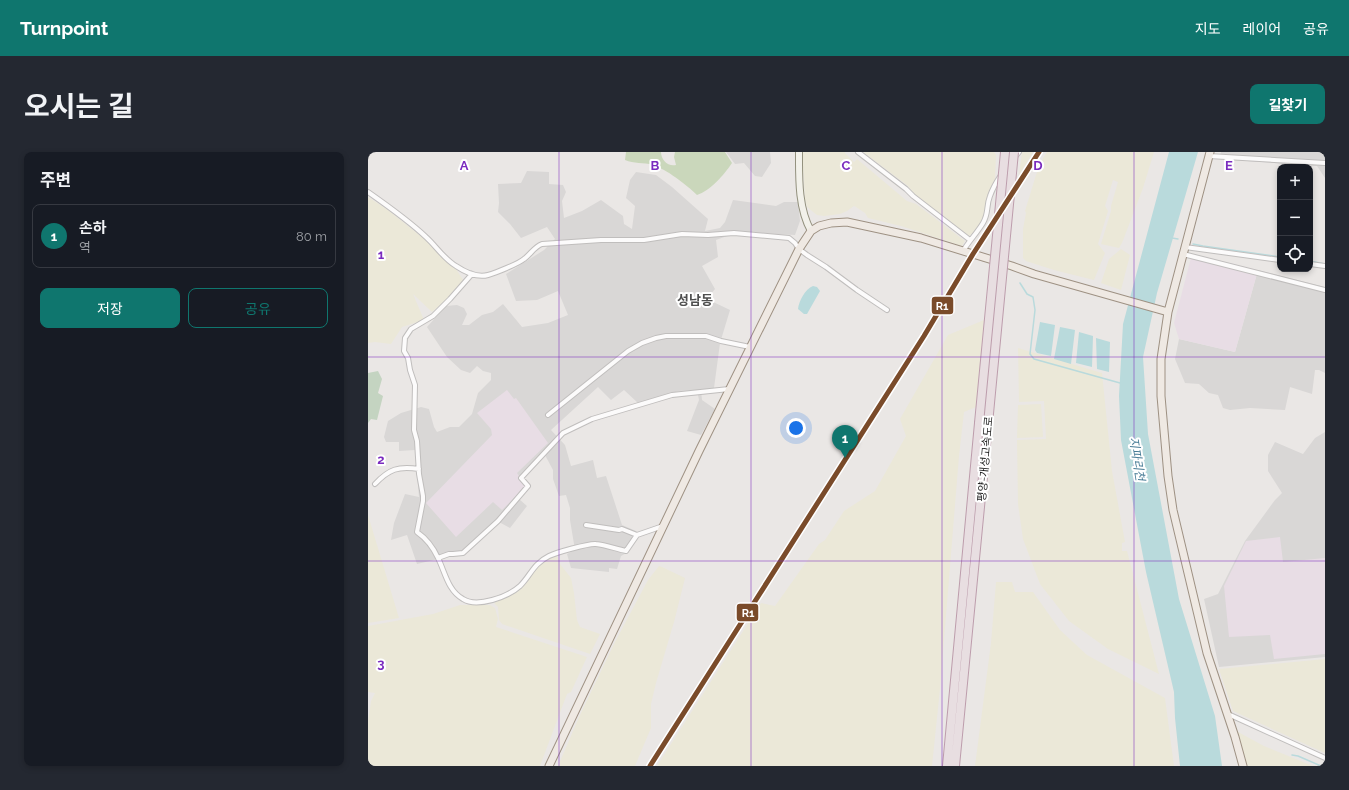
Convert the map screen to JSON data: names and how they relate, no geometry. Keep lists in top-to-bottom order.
{
  "streets": {
    "highway": ["평양-개성고속도로"]
  },
  "districts": ["성남동"],
  "water": ["지파리천"],
  "lines": ["transit line R1"],
  "page": {
    "header": "Turnpoint",
    "nav": ["지도", "레이어", "공유"],
    "title": "오시는 길",
    "buttons": [
      "길찾기",
      ["저장", "공유"]
    ],
    "heading": "주변",
    "map_buttons": ["+", "−"],
    "list": [
      {
        "mark": "1",
        "name": "손하",
        "note": "역",
        "value": "80 m"
      }
    ],
    "pins": "1"
  },
  "grid": {
    "columns": [
      "A",
      "B",
      "C",
      "D",
      "E"
    ],
    "rows": ["1", "2", "3"]
  }
}
